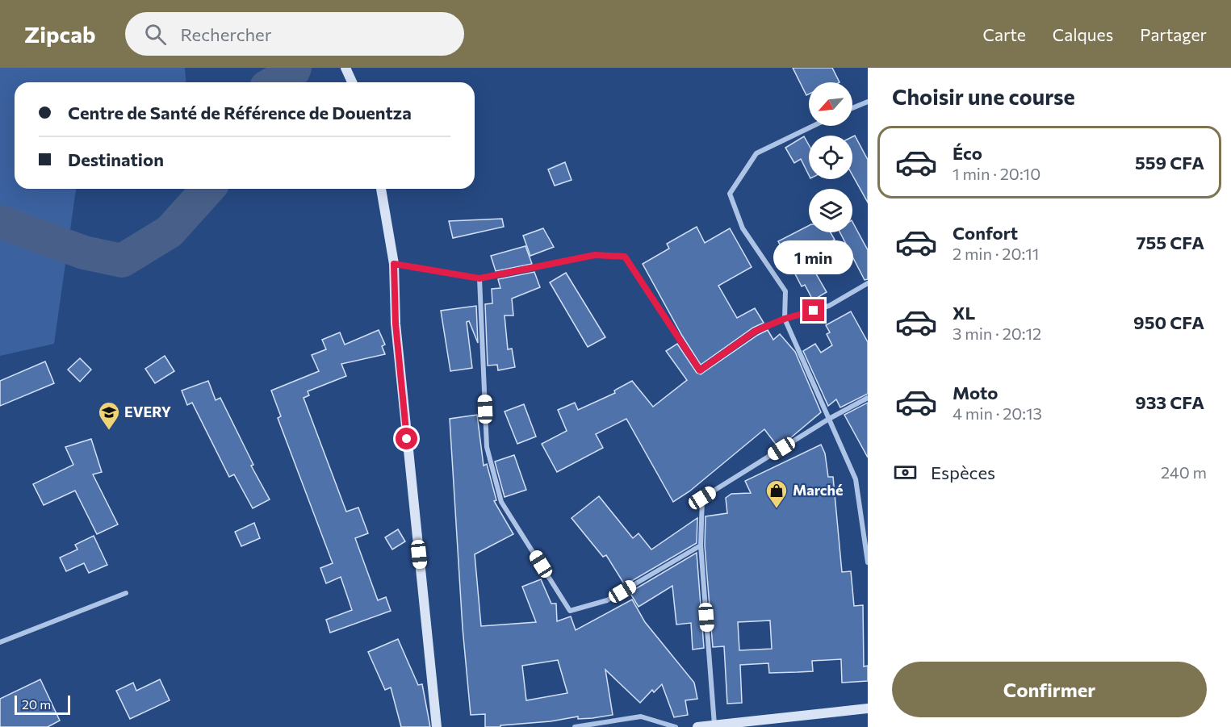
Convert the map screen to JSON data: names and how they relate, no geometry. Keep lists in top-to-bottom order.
{
  "places": {
    "school or university": ["EVERY"],
    "shop": ["Marché"]
  },
  "scale_bar": "20 m",
  "north": "bottom left",
  "page": {
    "header": "Zipcab",
    "search": "Rechercher",
    "nav": ["Carte", "Calques", "Partager"],
    "heading": "Choisir une course",
    "banner": ["Centre de Santé de Référence de Douentza", "Destination"],
    "list": [
      {
        "name": "Éco",
        "note": "1 min · 20:10",
        "value": "559 CFA"
      },
      {
        "name": "Confort",
        "note": "2 min · 20:11",
        "value": "755 CFA"
      },
      {
        "name": "XL",
        "note": "3 min · 20:12",
        "value": "950 CFA"
      },
      {
        "name": "Moto",
        "note": "4 min · 20:13",
        "value": "933 CFA"
      }
    ],
    "bubble": "1 min",
    "pay": ["Espèces", "240 m"],
    "buttons": "Confirmer",
    "scale": "20 m"
  }
}
